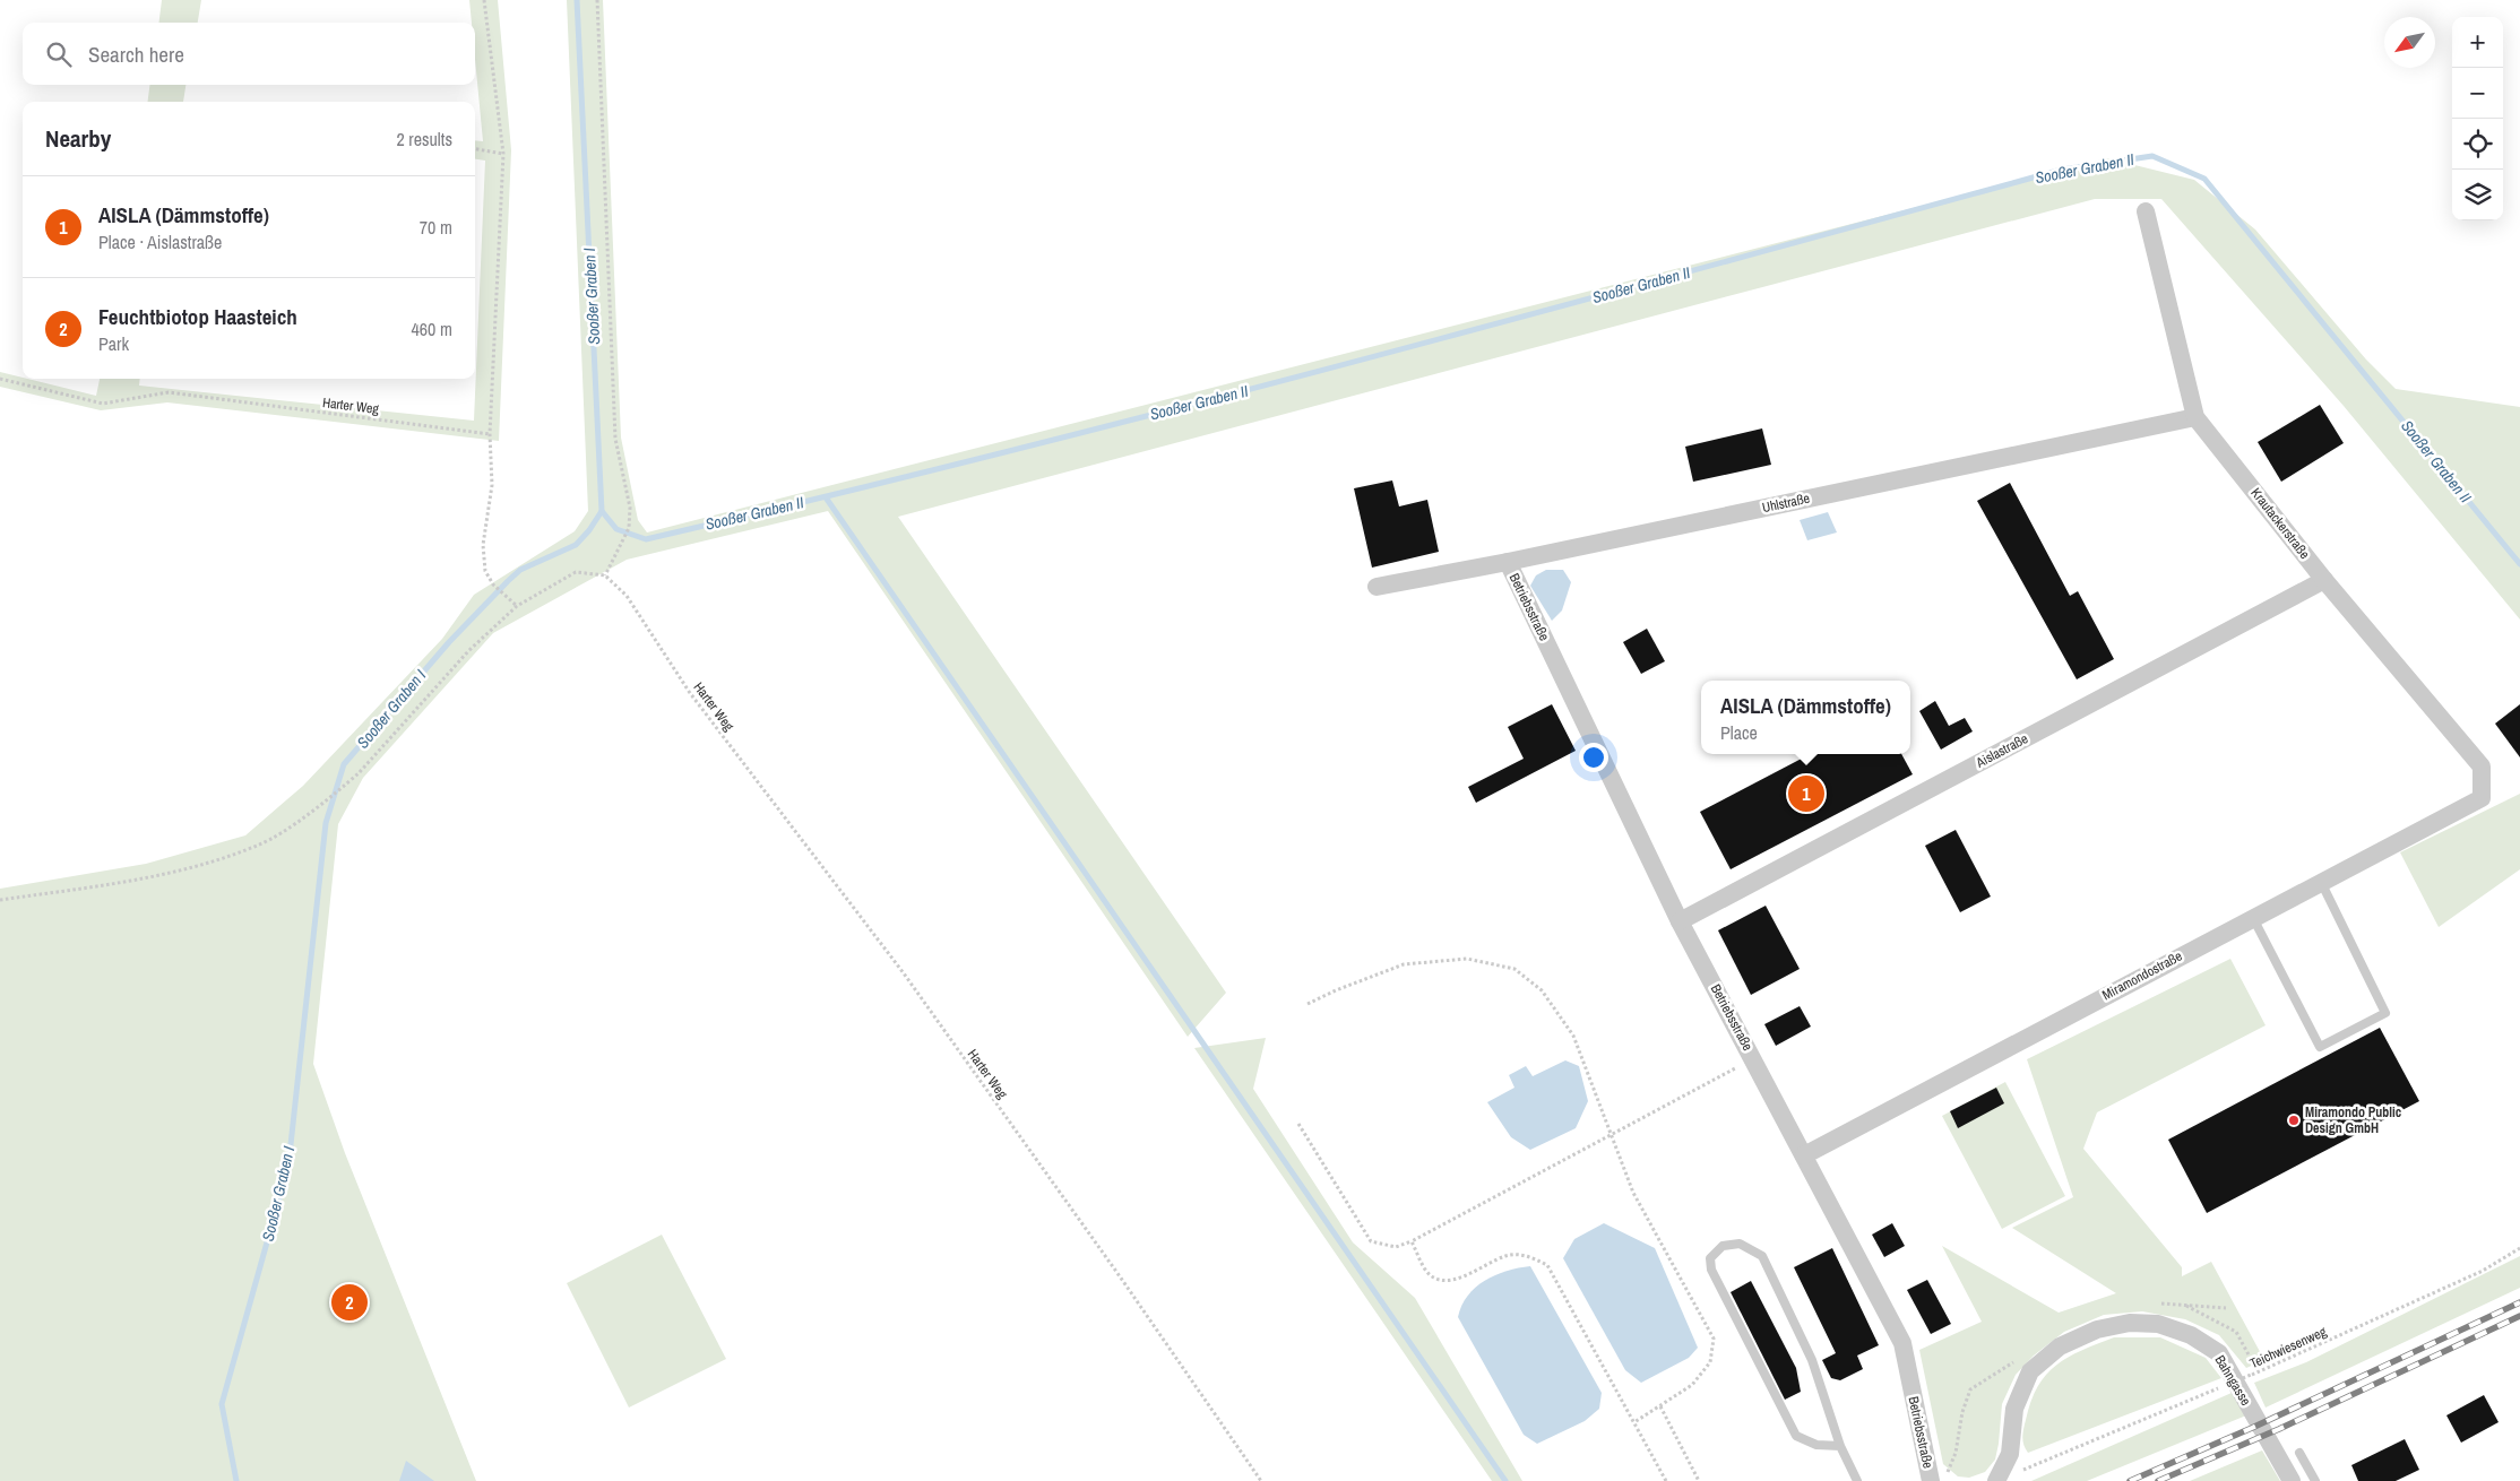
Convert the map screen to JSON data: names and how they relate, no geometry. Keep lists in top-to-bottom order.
{
  "streets": {
    "street": [
      "Uhlstraße",
      "Krautackerstraße",
      "Betriebsstraße",
      "Aislastraße",
      "Miramondostraße",
      "Bahngasse"
    ],
    "path": ["Harter Weg", "Teichwiesenweg"]
  },
  "crossings": [
    ["Uhlstraße", "Krautackerstraße"],
    ["Uhlstraße", "Betriebsstraße"],
    ["Krautackerstraße", "Aislastraße"],
    ["Krautackerstraße", "Miramondostraße"],
    ["Betriebsstraße", "Aislastraße"],
    ["Betriebsstraße", "Miramondostraße"],
    ["Teichwiesenweg", "Bahngasse"]
  ],
  "water": ["Sooßer Graben II", "Sooßer Graben I"],
  "places": ["Miramondo Public Design GmbH"],
  "north": "bottom left",
  "page": {
    "map_buttons": ["+", "−"],
    "search": "Search here",
    "heading": ["Nearby", "2 results"],
    "list": [
      {
        "mark": "1",
        "name": "AISLA (Dämmstoffe)",
        "note": "Place · Aislastraße",
        "value": "70 m"
      },
      {
        "mark": "2",
        "name": "Feuchtbiotop Haasteich",
        "note": "Park",
        "value": "460 m"
      }
    ],
    "popup": ["AISLA (Dämmstoffe)", "Place"],
    "pins": ["1", "2"]
  }
}
